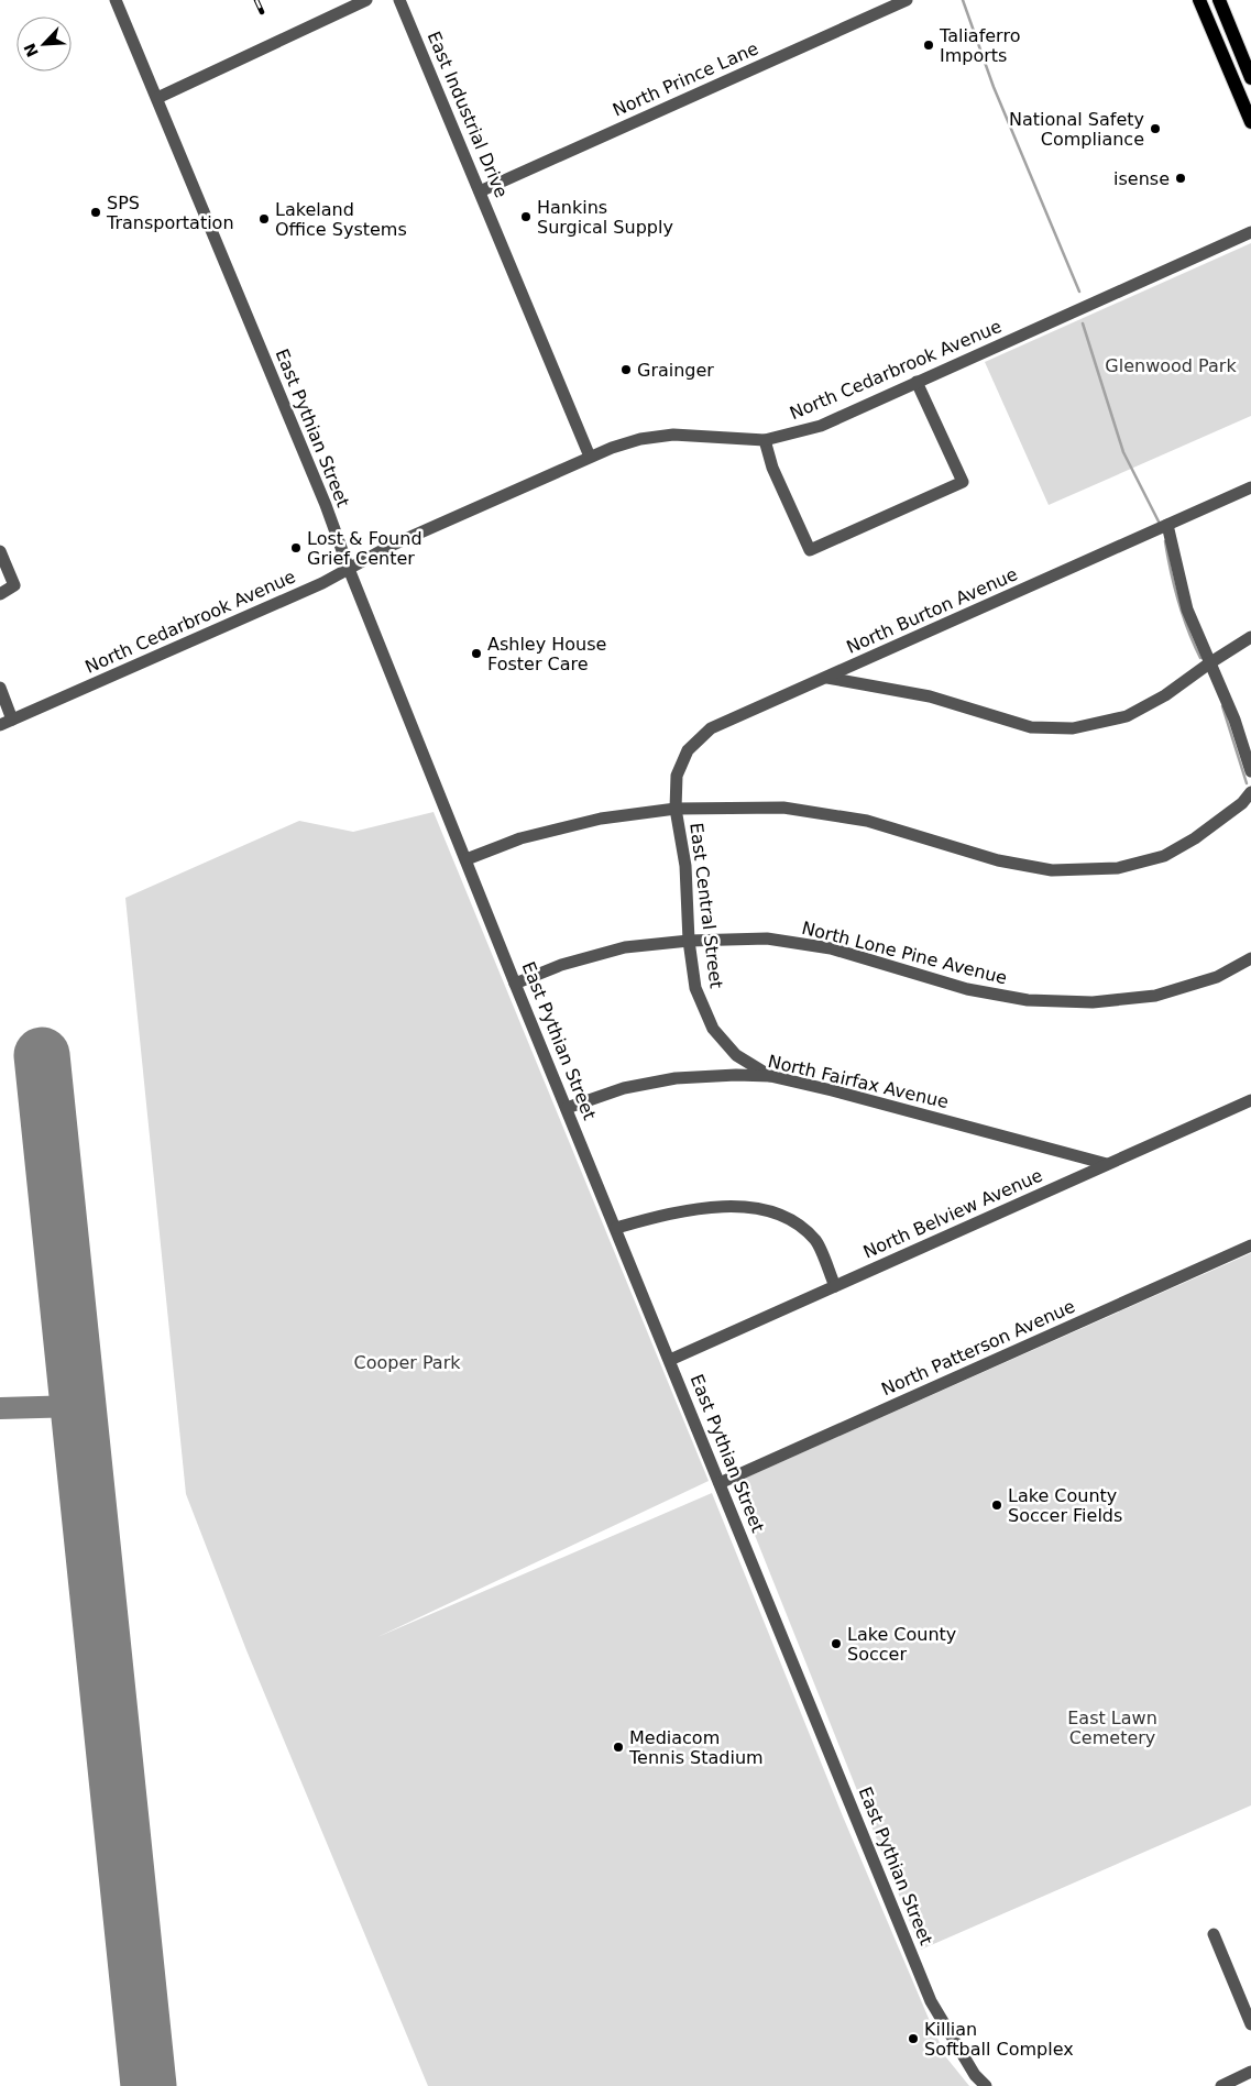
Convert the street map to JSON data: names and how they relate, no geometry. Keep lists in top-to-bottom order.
{
  "streets": {
    "street": [
      "North Prince Lane",
      "East Industrial Drive",
      "North Cedarbrook Avenue",
      "East Pythian Street",
      "North Burton Avenue",
      "East Central Street",
      "North Lone Pine Avenue",
      "North Fairfax Avenue",
      "North Belview Avenue",
      "North Patterson Avenue"
    ]
  },
  "crossings": [
    ["North Prince Lane", "East Industrial Drive"],
    ["East Industrial Drive", "North Cedarbrook Avenue"],
    ["North Cedarbrook Avenue", "East Pythian Street"],
    ["East Pythian Street", "North Lone Pine Avenue"],
    ["East Pythian Street", "North Fairfax Avenue"],
    ["East Pythian Street", "North Belview Avenue"],
    ["East Pythian Street", "North Patterson Avenue"],
    ["North Burton Avenue", "East Central Street"],
    ["East Central Street", "North Lone Pine Avenue"],
    ["East Central Street", "North Fairfax Avenue"],
    ["North Fairfax Avenue", "North Belview Avenue"]
  ],
  "parks": ["Glenwood Park", "Cooper Park", "East Lawn Cemetery"],
  "places": [
    "Taliaferro Imports",
    "National Safety Compliance",
    "isense",
    "SPS Transportation",
    "Hankins Surgical Supply",
    "Lakeland Office Systems",
    "Grainger",
    "Lost & Found Grief Center",
    "Ashley House Foster Care",
    "Lake County Soccer Fields",
    "Lake County Soccer",
    "Mediacom Tennis Stadium",
    "Killian Softball Complex"
  ],
  "north": "bottom left"
}
